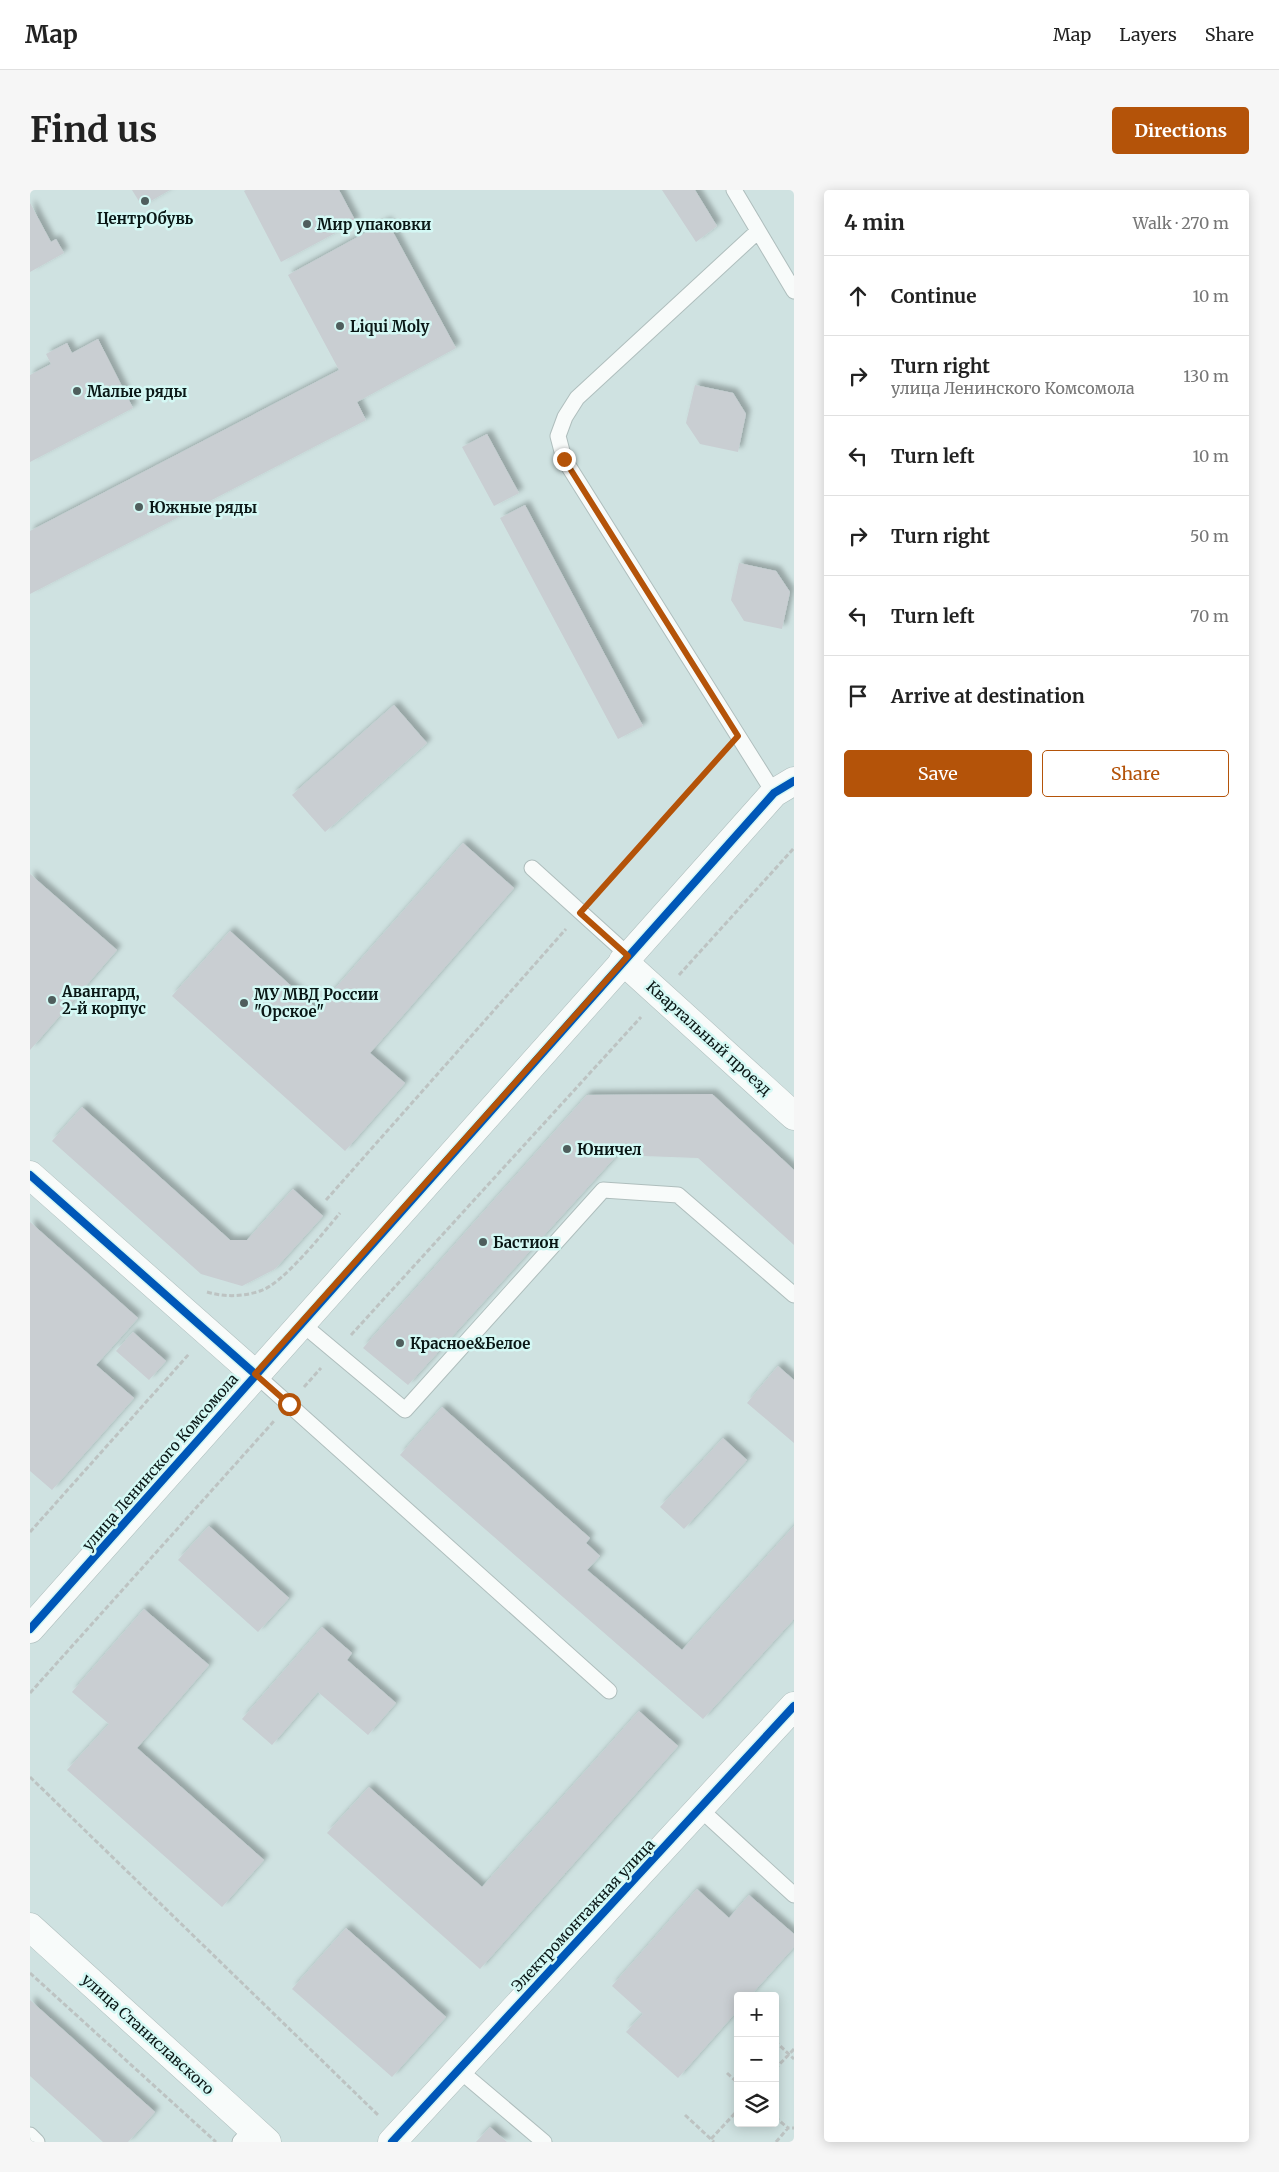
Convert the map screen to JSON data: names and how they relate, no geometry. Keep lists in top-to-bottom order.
{
  "streets": {
    "street": [
      "Квартальный проезд",
      "улица Ленинского Комсомола",
      "Электромонтажная улица",
      "улица Станиславского"
    ]
  },
  "crossings": [
    ["Квартальный проезд", "улица Ленинского Комсомола"]
  ],
  "places": [
    "ЦентрОбувь",
    "Мир упаковки",
    "Liqui Moly",
    "Малые ряды",
    "Южные ряды",
    "Авангард, 2-й корпус",
    "МУ МВД России \"Орское\"",
    "Юничел",
    "Бастион",
    "Красное&Белое"
  ],
  "page": {
    "header": "Map",
    "nav": ["Map", "Layers", "Share"],
    "buttons": [
      "Directions",
      ["Save", "Share"]
    ],
    "title": "Find us",
    "heading": ["4 min", "Walk · 270 m"],
    "list": [
      ["Continue", "10 m"],
      ["Turn right", "улица Ленинского Комсомола", "130 m"],
      ["Turn left", "10 m"],
      ["Turn right", "50 m"],
      ["Turn left", "70 m"],
      "Arrive at destination"
    ],
    "map_buttons": ["+", "−"]
  }
}
